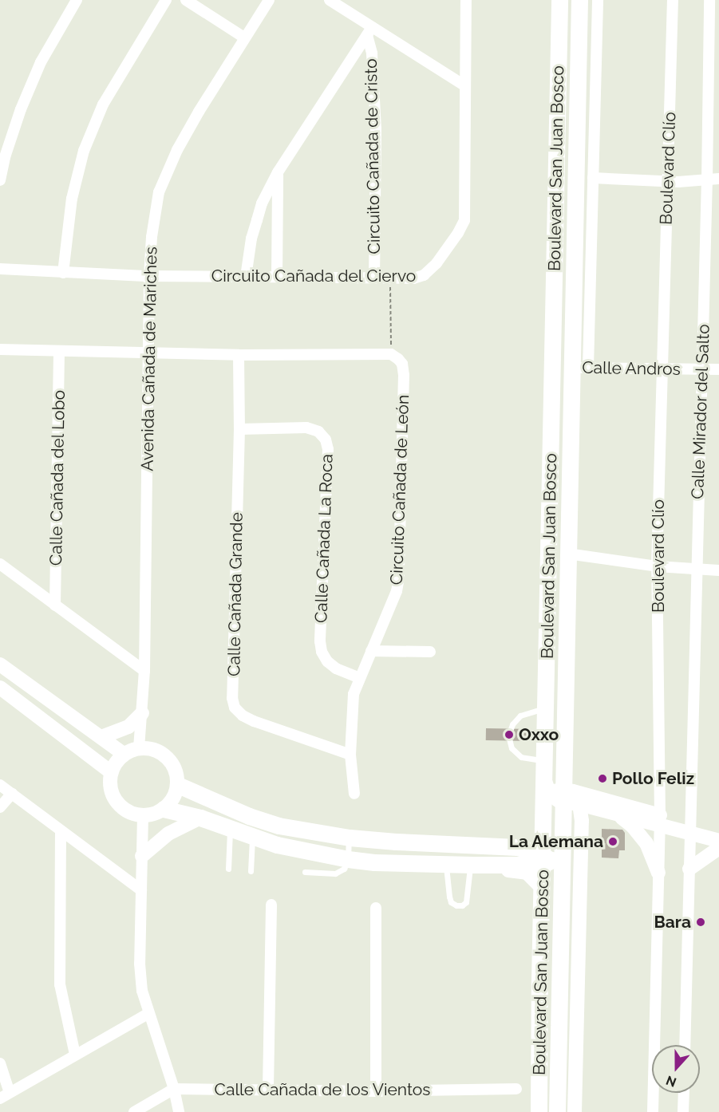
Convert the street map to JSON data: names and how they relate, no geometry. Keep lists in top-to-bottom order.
{
  "streets": {
    "main road": ["Boulevard San Juan Bosco"],
    "street": [
      "Circuito Cañada de Cristo",
      "Boulevard Clío",
      "Circuito Cañada del Ciervo",
      "Avenida Cañada de Mariches",
      "Calle Andros",
      "Calle Mirador del Salto",
      "Calle Cañada del Lobo",
      "Circuito Cañada de León",
      "Calle Cañada La Roca",
      "Calle Cañada Grande",
      "Calle Cañada de los Vientos"
    ]
  },
  "crossings": [
    ["Circuito Cañada de Cristo", "Circuito Cañada del Ciervo"],
    ["Boulevard San Juan Bosco", "Calle Andros"],
    ["Boulevard Clío", "Calle Andros"],
    ["Circuito Cañada del Ciervo", "Avenida Cañada de Mariches"],
    ["Calle Andros", "Calle Mirador del Salto"],
    ["Circuito Cañada de León", "Calle Cañada La Roca"],
    ["Circuito Cañada de León", "Calle Cañada Grande"],
    ["Calle Cañada La Roca", "Calle Cañada Grande"]
  ],
  "places": [
    "Oxxo",
    "Pollo Feliz",
    "La Alemana",
    "Bara"
  ],
  "north": "bottom"
}
